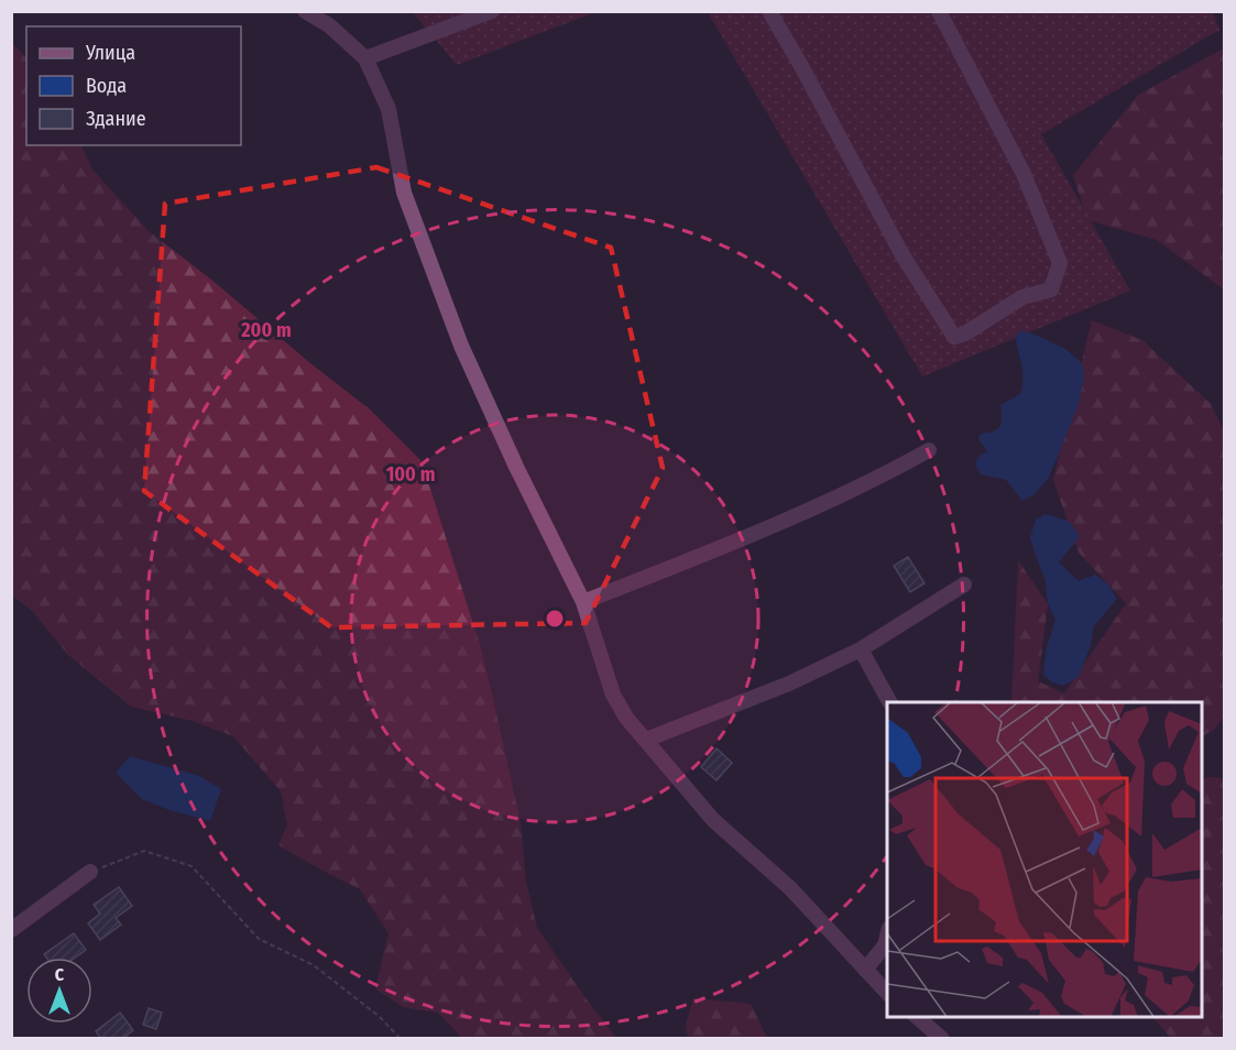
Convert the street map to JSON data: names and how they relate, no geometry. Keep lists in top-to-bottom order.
{
  "legend": ["Улица", "Вода", "Здание"],
  "north": "top",
  "rings": ["200 m", "100 m"]
}
